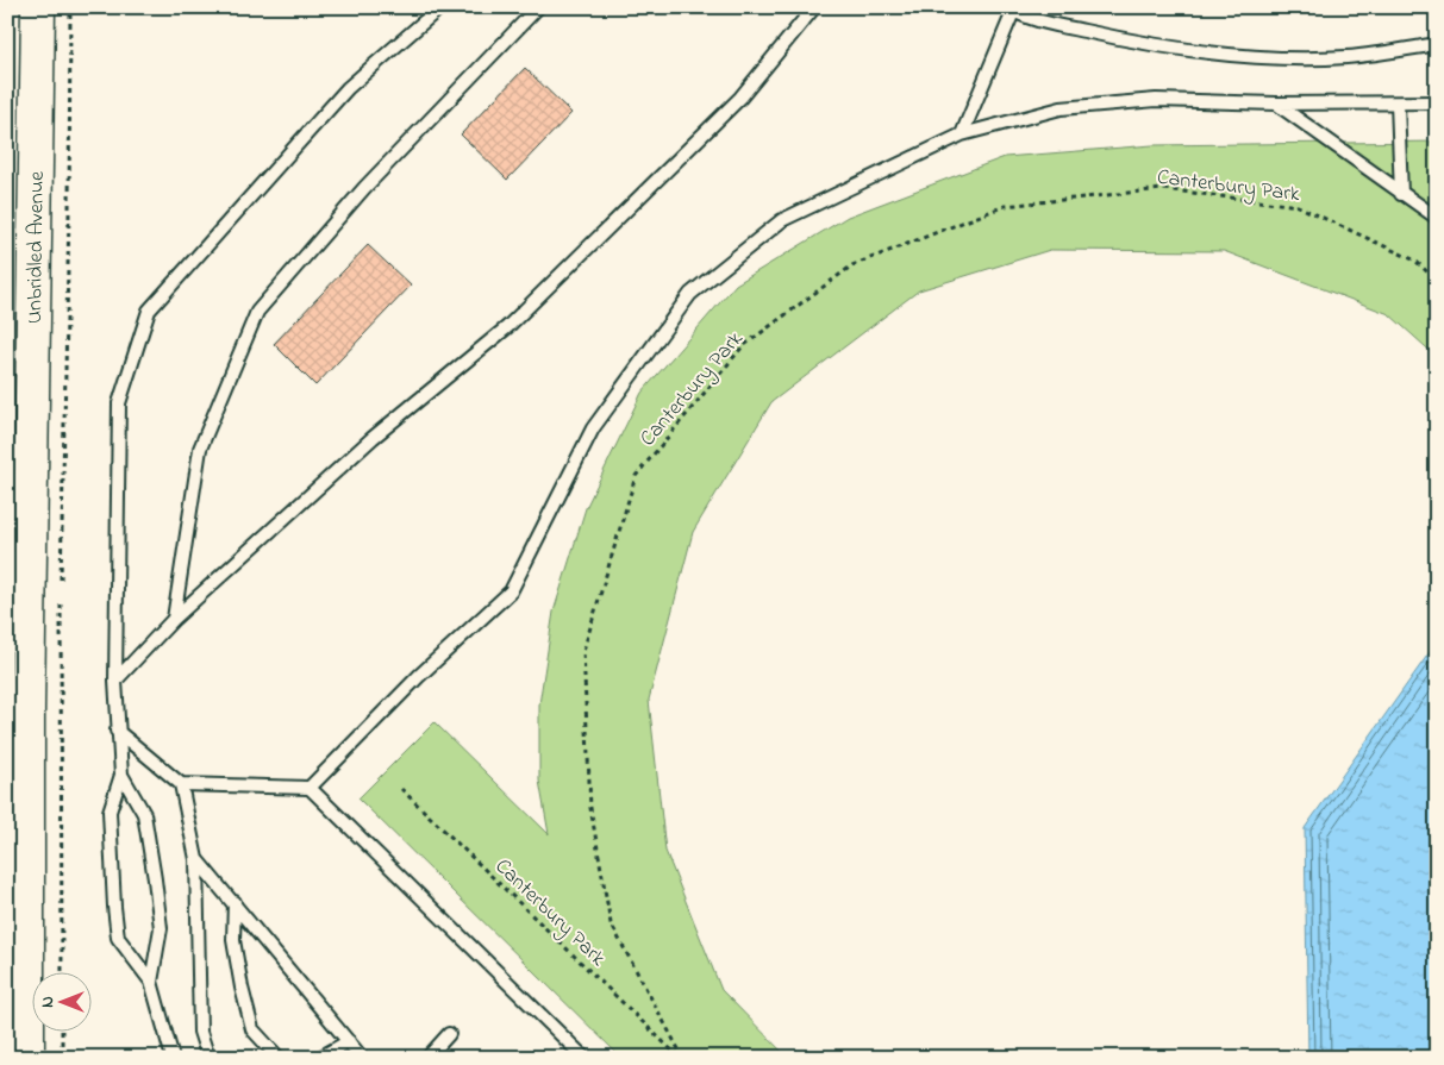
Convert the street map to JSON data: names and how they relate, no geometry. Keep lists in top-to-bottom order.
{
  "streets": {
    "street": ["Unbridled Avenue"],
    "path": ["Canterbury Park"]
  },
  "north": "left"
}
